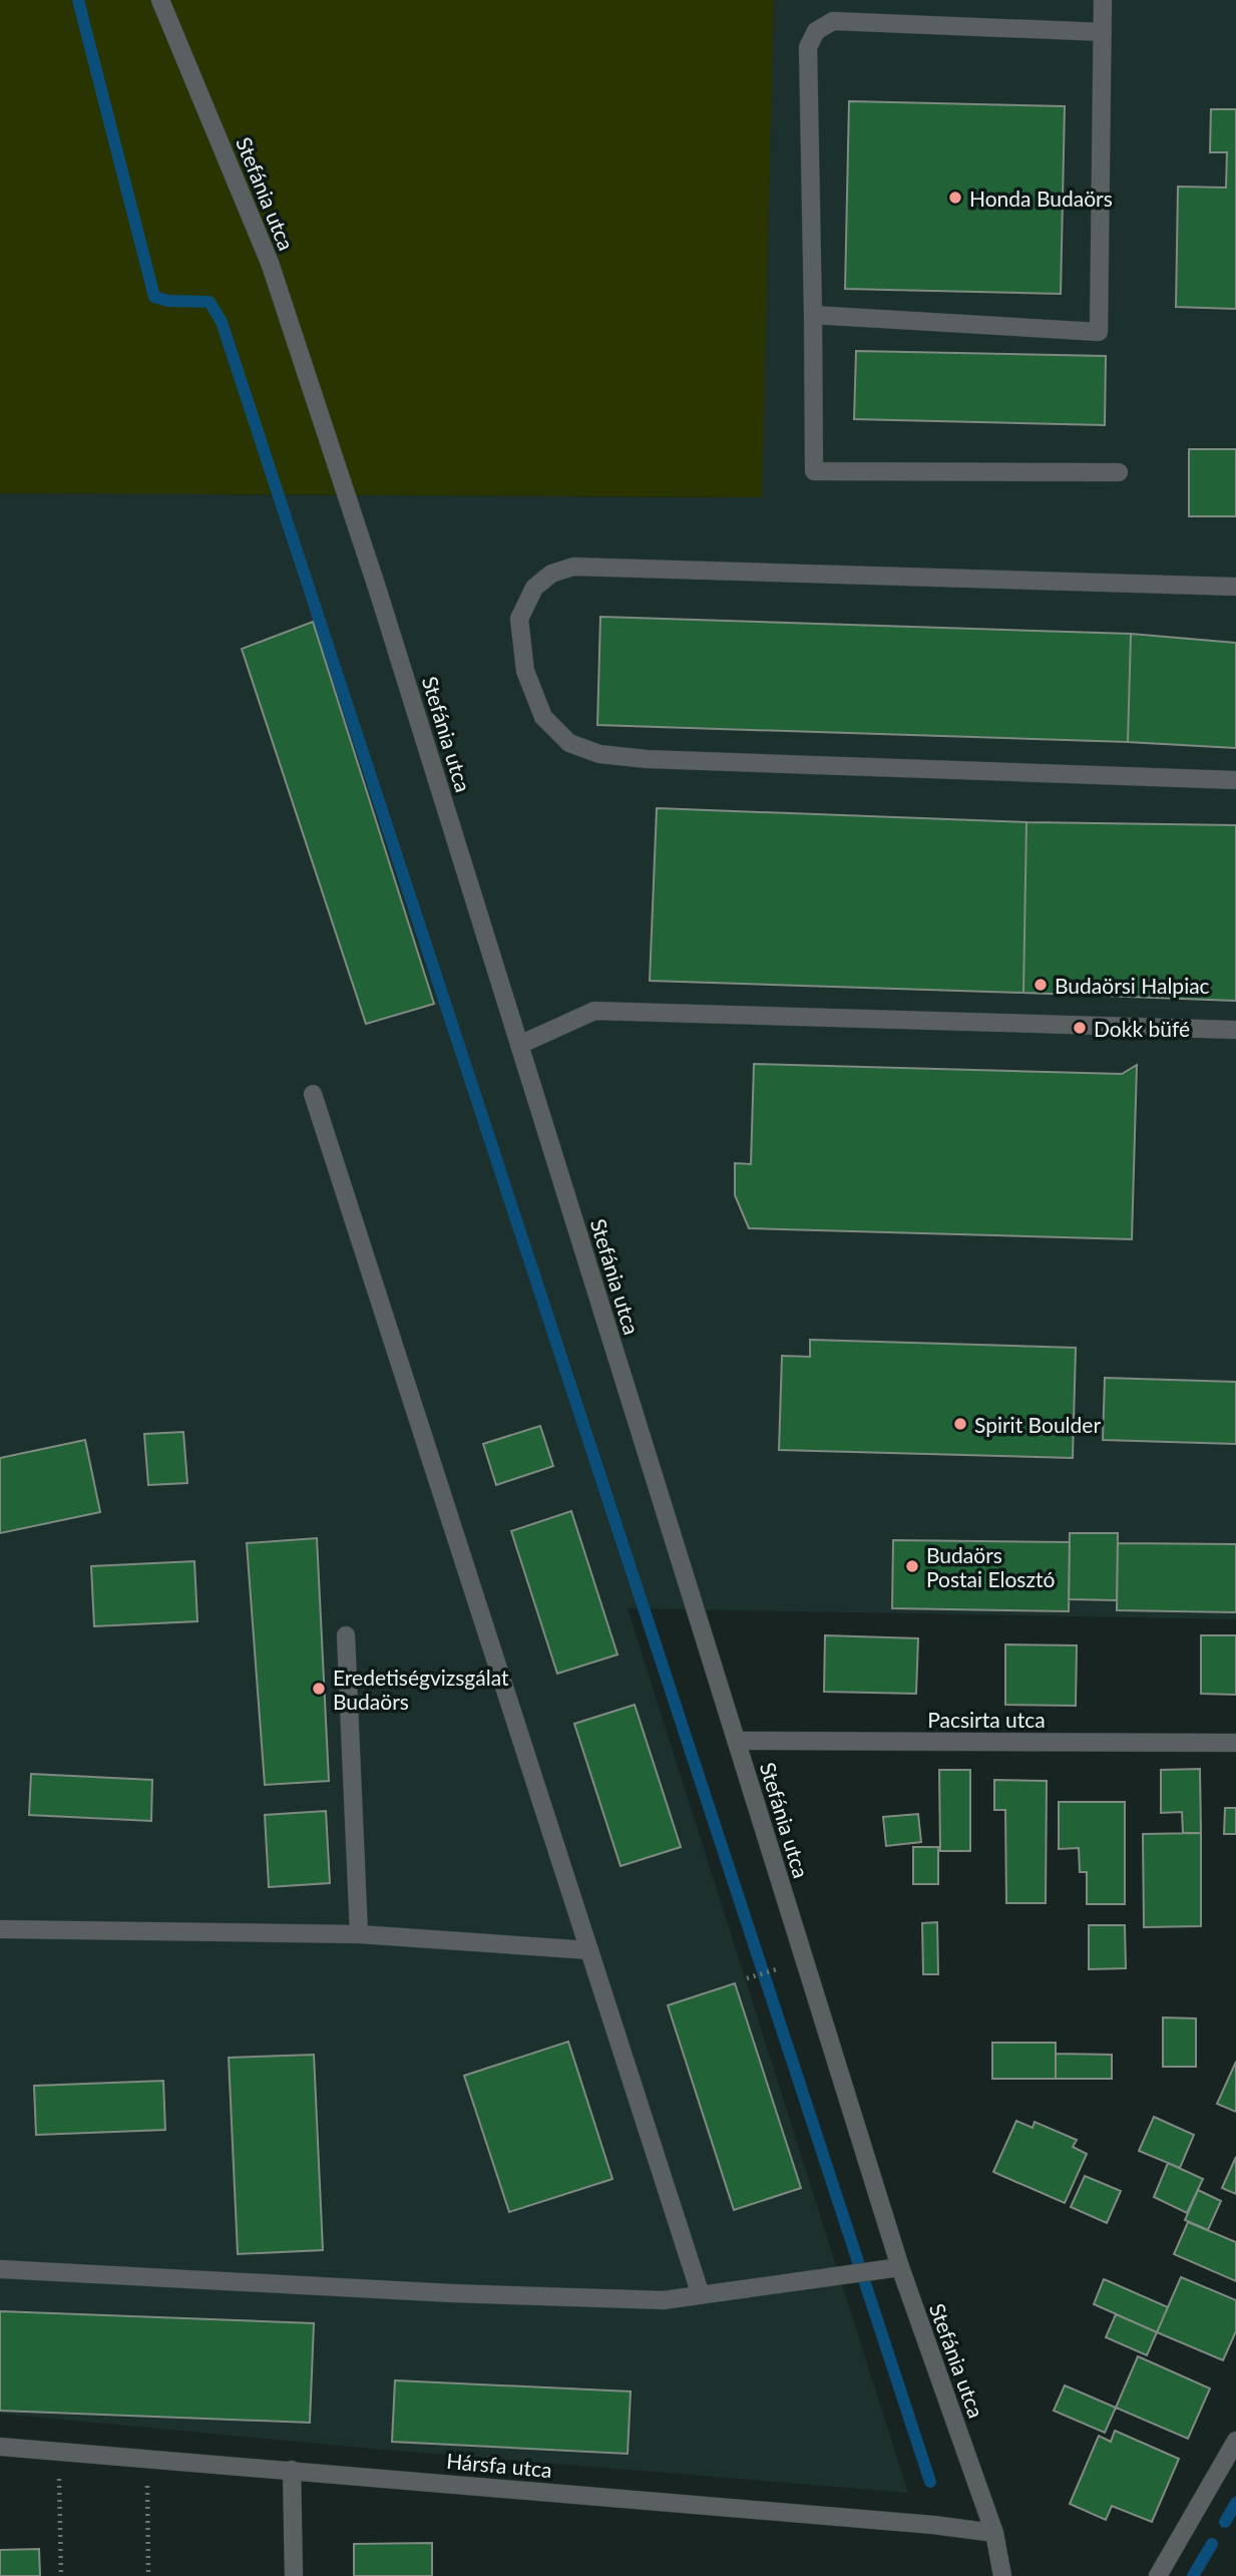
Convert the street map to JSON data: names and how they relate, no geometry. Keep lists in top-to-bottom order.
{
  "streets": {
    "street": ["Stefánia utca", "Pacsirta utca", "Hársfa utca"]
  },
  "crossings": [
    ["Stefánia utca", "Pacsirta utca"],
    ["Stefánia utca", "Hársfa utca"]
  ],
  "places": [
    "Honda Budaörs",
    "Budaörsi Halpiac",
    "Dokk büfé",
    "Spirit Boulder",
    "Budaörs Postai Elosztó",
    "Eredetiségvizsgálat Budaörs"
  ]
}
